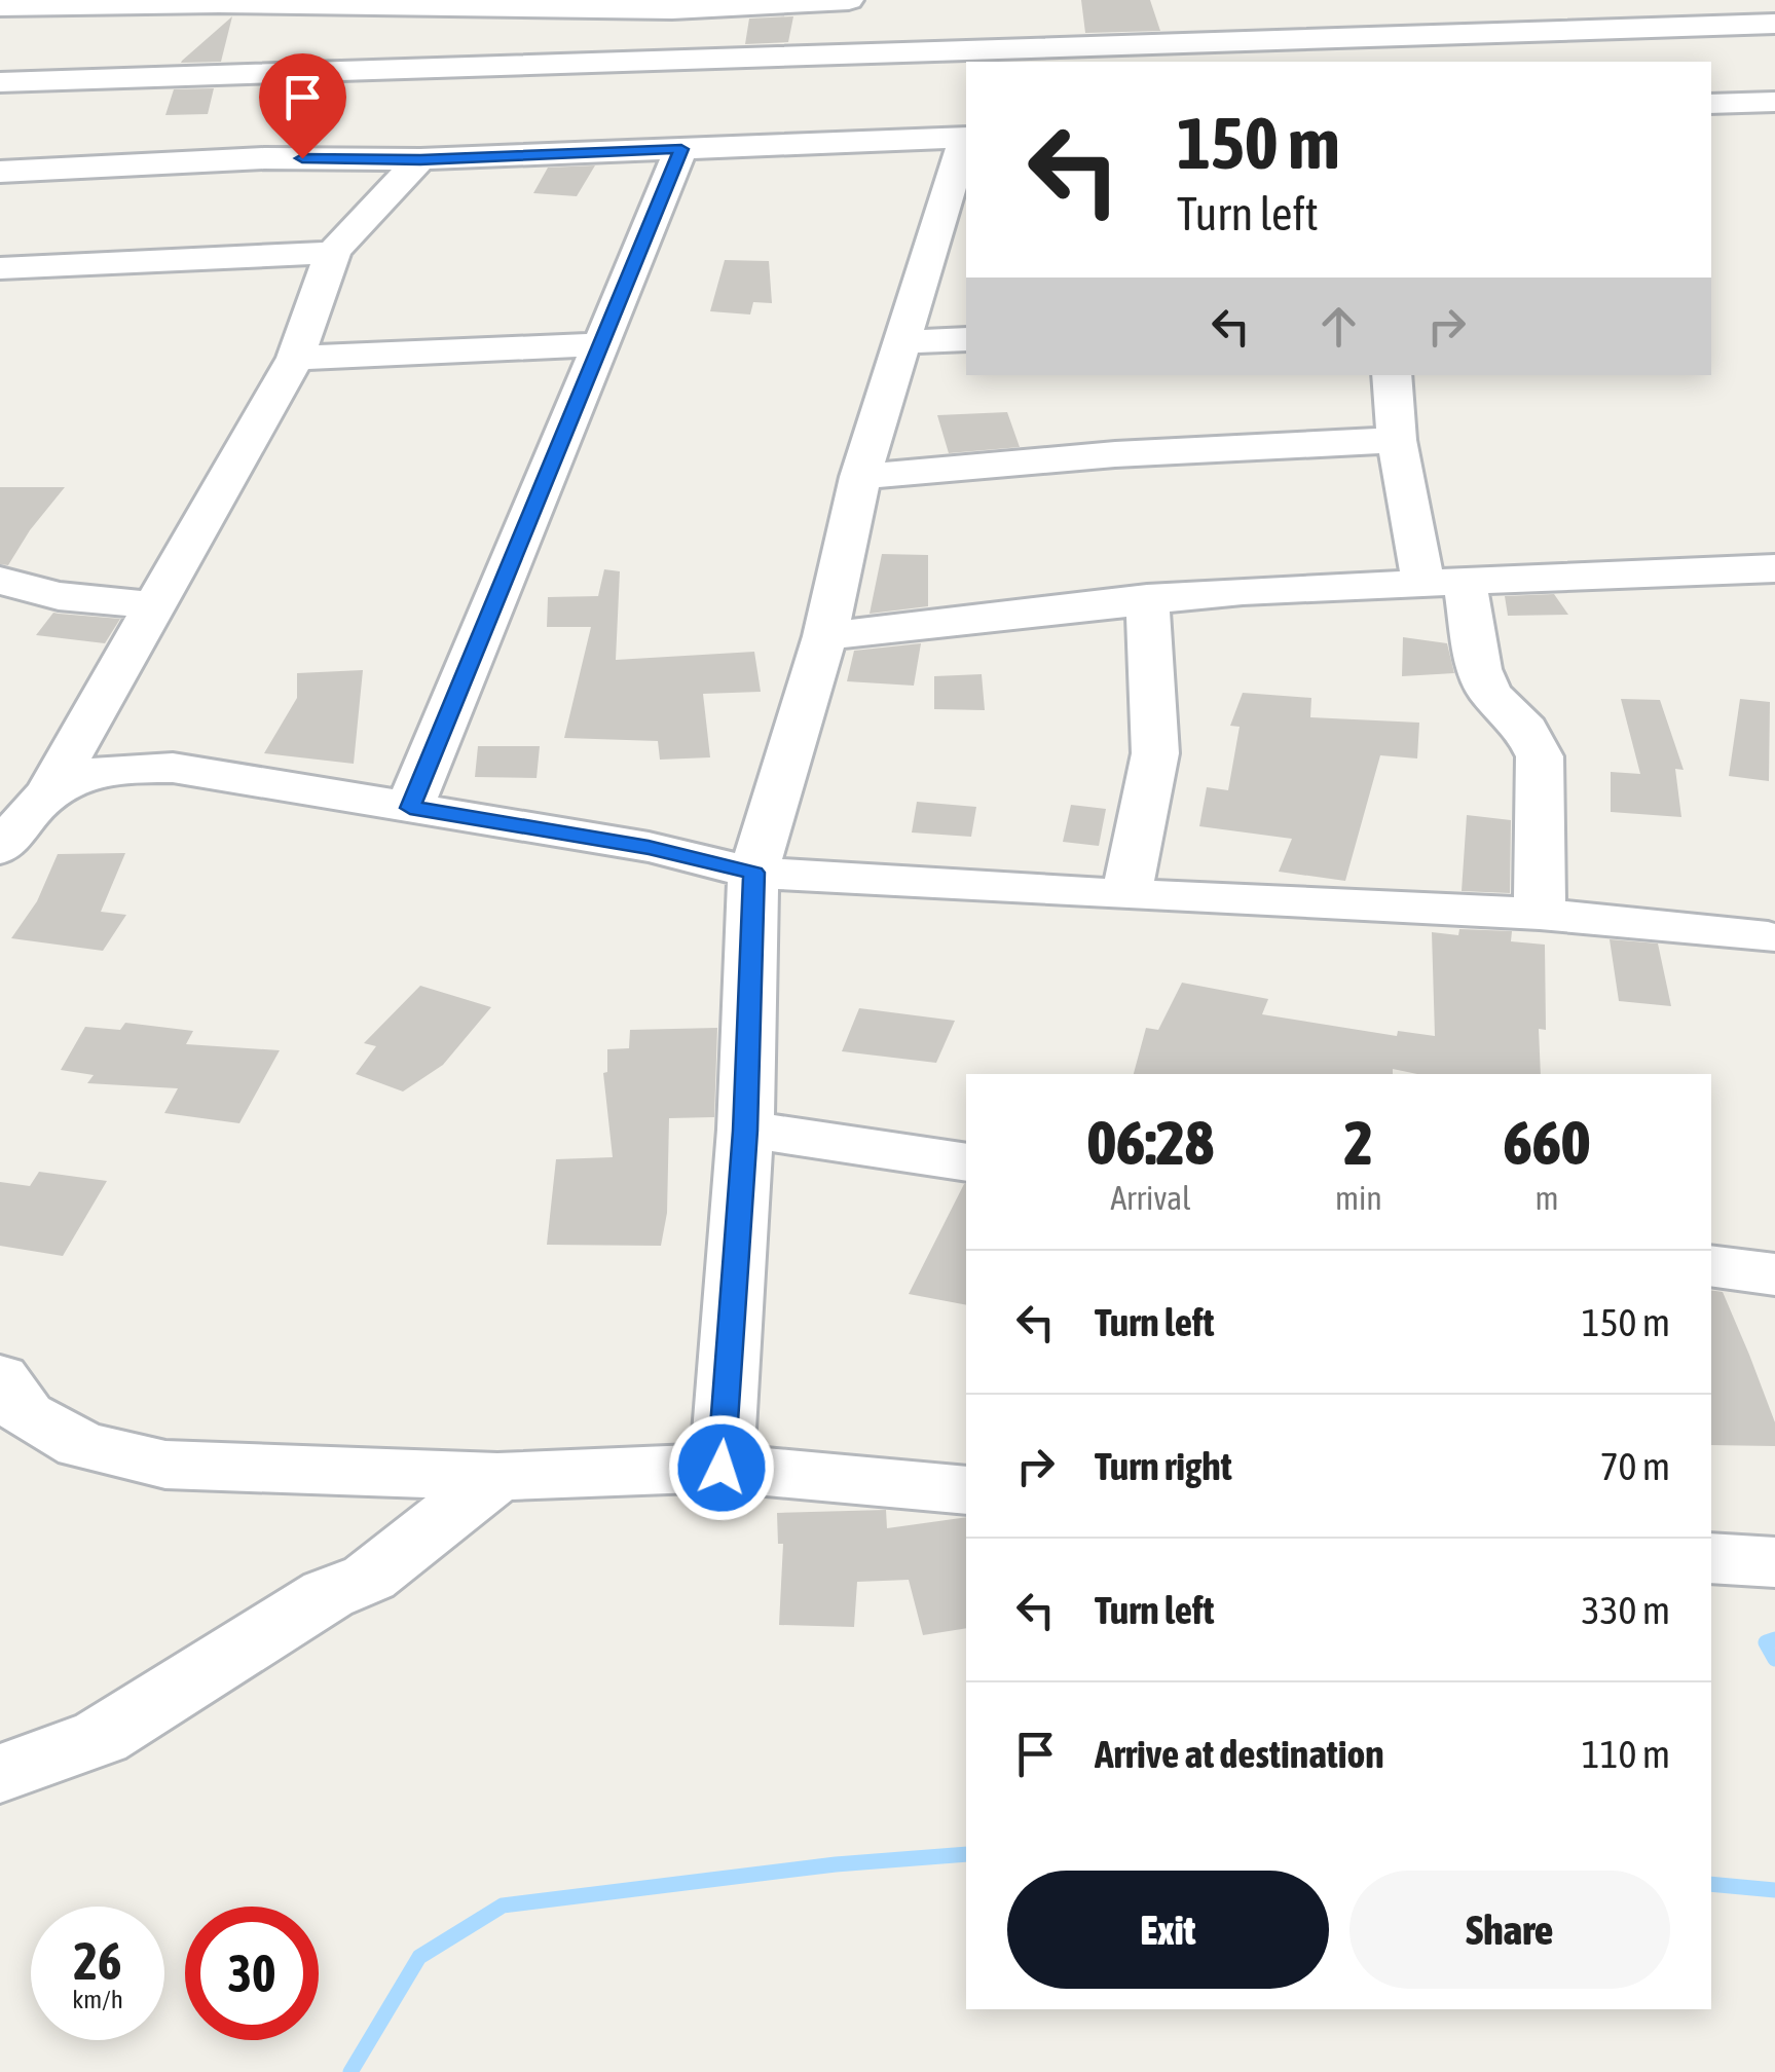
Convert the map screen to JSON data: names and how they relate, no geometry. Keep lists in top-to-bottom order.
{
  "page": {
    "turn": ["150 m", "Turn left"],
    "eta": [
      "06:28",
      "Arrival",
      "2",
      "min",
      "660",
      "m"
    ],
    "list": [
      {
        "name": "Turn left",
        "value": "150 m"
      },
      {
        "name": "Turn right",
        "value": "70 m"
      },
      {
        "name": "Turn left",
        "value": "330 m"
      },
      {
        "name": "Arrive at destination",
        "value": "110 m"
      }
    ],
    "buttons": ["Exit", "Share"],
    "speed": "26 km/h",
    "limit": "30"
  }
}
